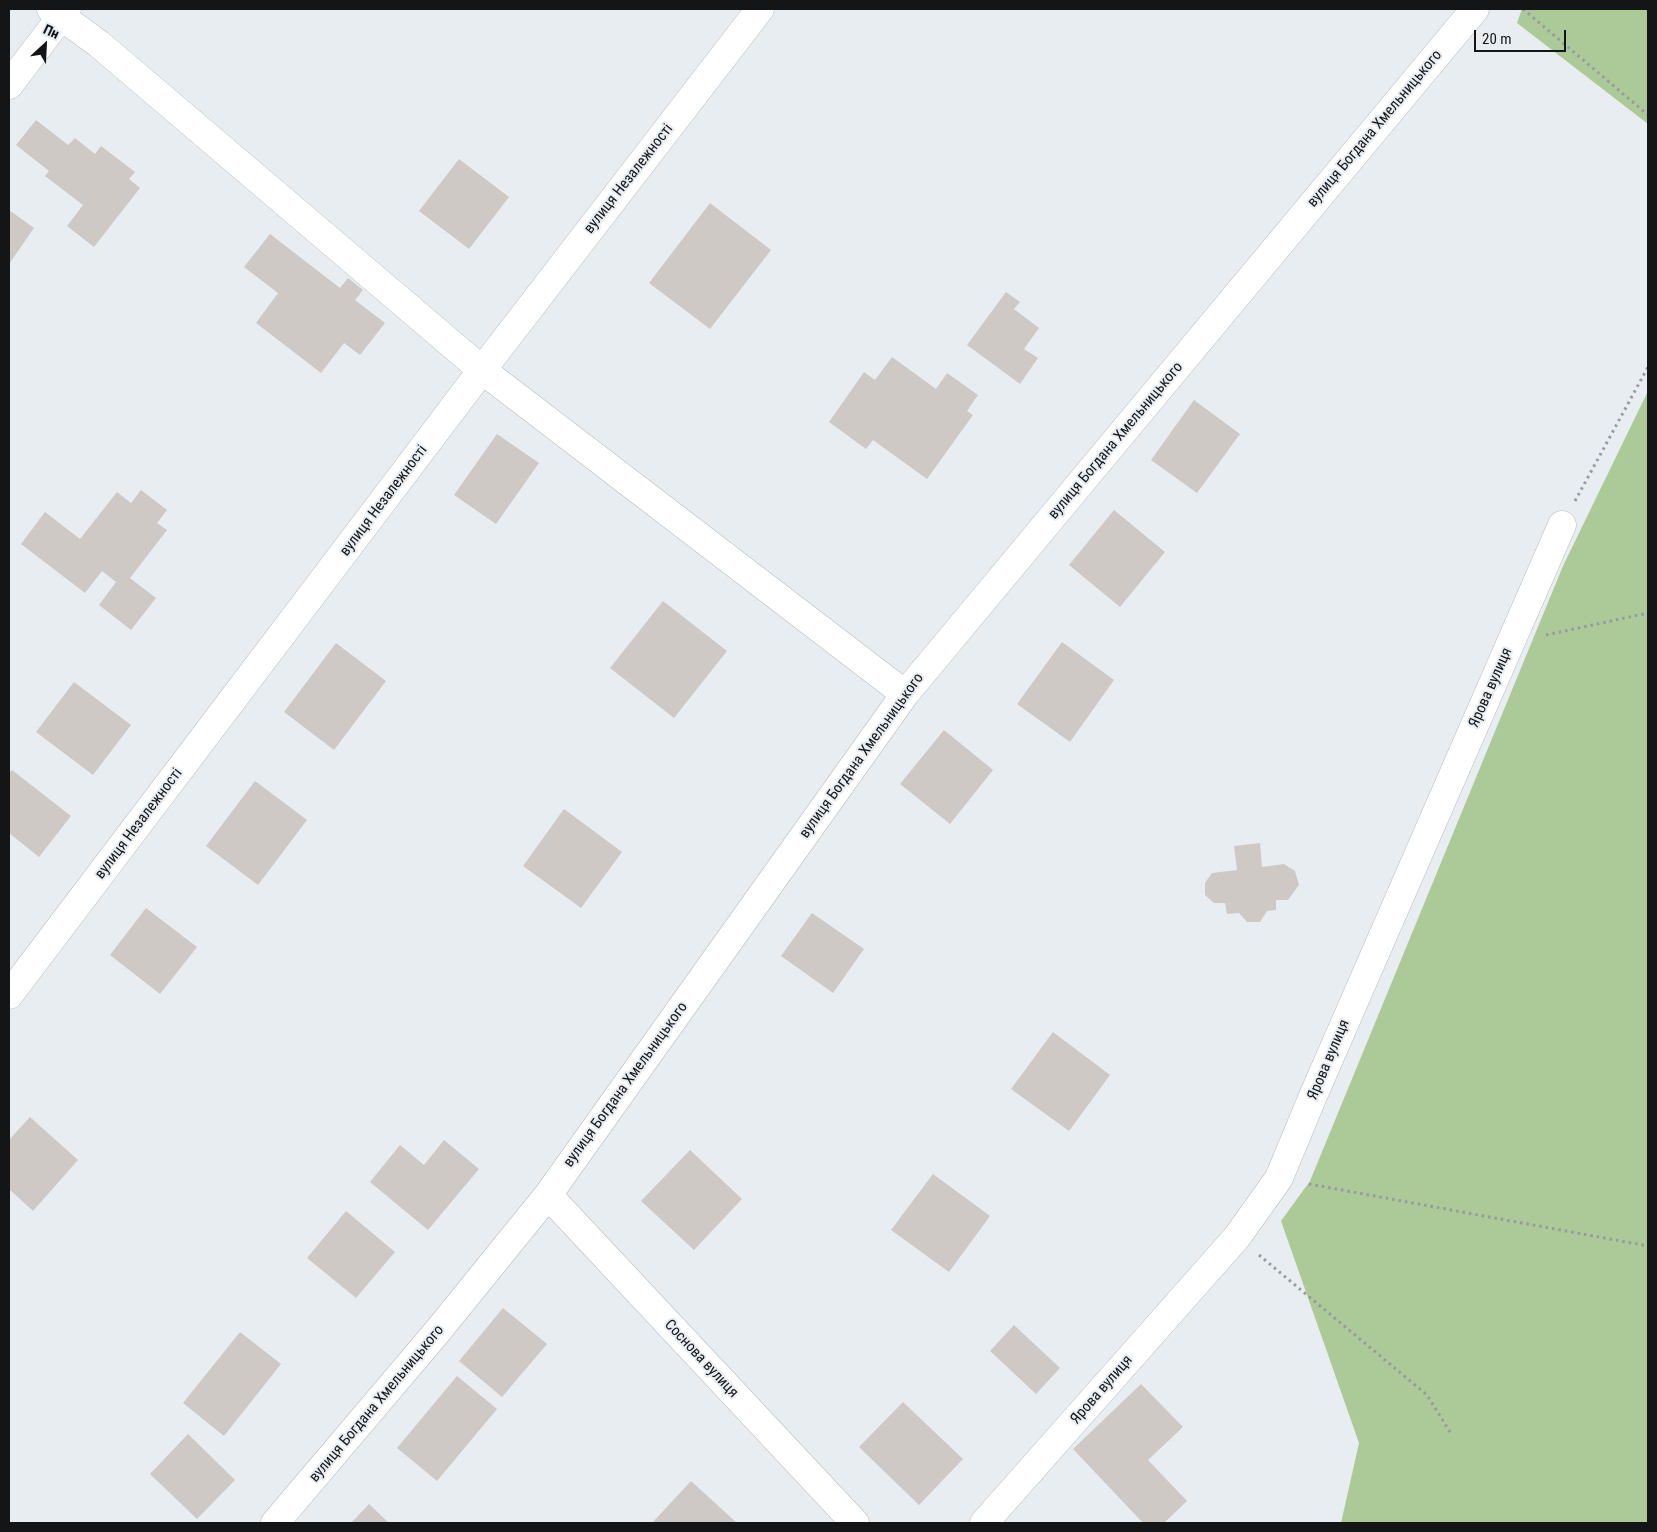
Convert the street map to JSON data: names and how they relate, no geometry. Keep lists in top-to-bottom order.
{
  "streets": {
    "street": [
      "вулиця Богдана Хмельницького",
      "вулиця Незалежності",
      "Ярова вулиця",
      "Соснова вулиця"
    ]
  },
  "crossings": [
    ["вулиця Богдана Хмельницького", "Соснова вулиця"]
  ],
  "scale_bar": "20 m",
  "north": "top right"
}
